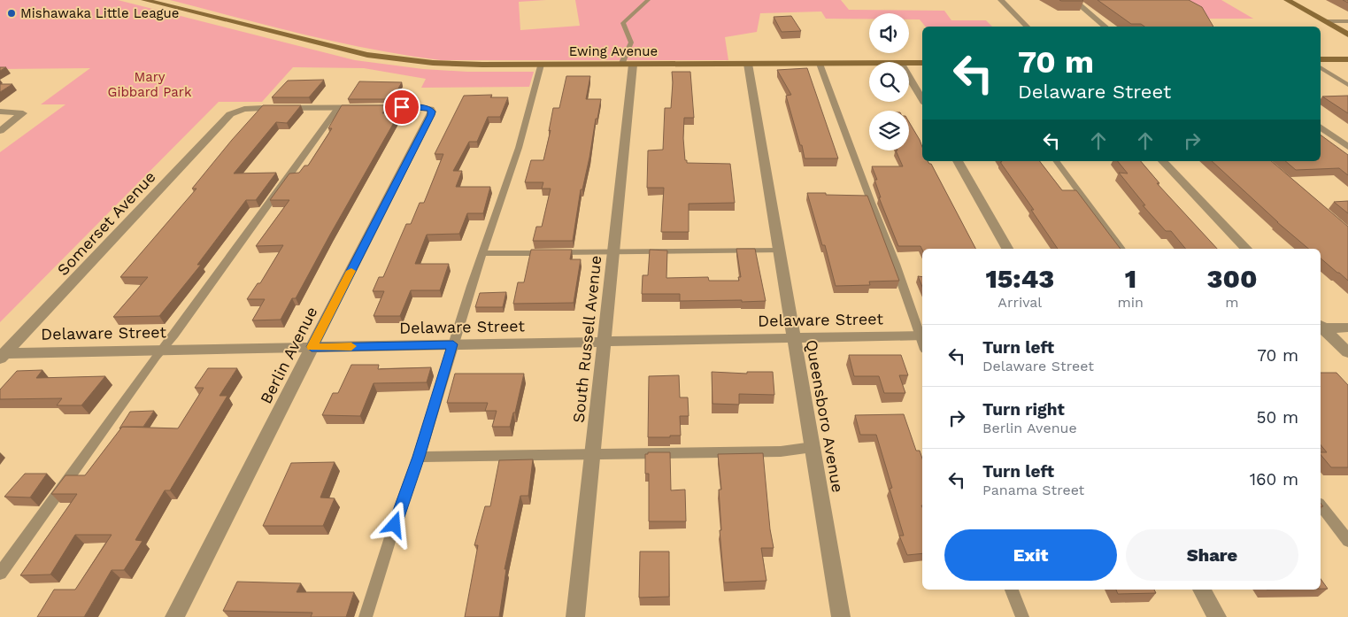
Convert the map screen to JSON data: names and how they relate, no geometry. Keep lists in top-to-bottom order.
{
  "streets": {
    "street": [
      "Ewing Avenue",
      "Somerset Avenue",
      "Delaware Street",
      "South Russell Avenue",
      "Berlin Avenue",
      "Queensboro Avenue"
    ]
  },
  "crossings": [
    ["Ewing Avenue", "South Russell Avenue"],
    ["Ewing Avenue", "Queensboro Avenue"],
    ["Somerset Avenue", "Delaware Street"],
    ["Somerset Avenue", "Berlin Avenue"],
    ["Delaware Street", "South Russell Avenue"],
    ["Delaware Street", "Berlin Avenue"],
    ["Delaware Street", "Queensboro Avenue"]
  ],
  "parks": ["Mary Gibbard Park"],
  "places": ["Mishawaka Little League"],
  "page": {
    "turn": ["70 m", "Delaware Street"],
    "eta": [
      "15:43",
      "Arrival",
      "1",
      "min",
      "300",
      "m"
    ],
    "list": [
      {
        "name": "Turn left",
        "note": "Delaware Street",
        "value": "70 m"
      },
      {
        "name": "Turn right",
        "note": "Berlin Avenue",
        "value": "50 m"
      },
      {
        "name": "Turn left",
        "note": "Panama Street",
        "value": "160 m"
      }
    ],
    "buttons": ["Exit", "Share"]
  }
}
